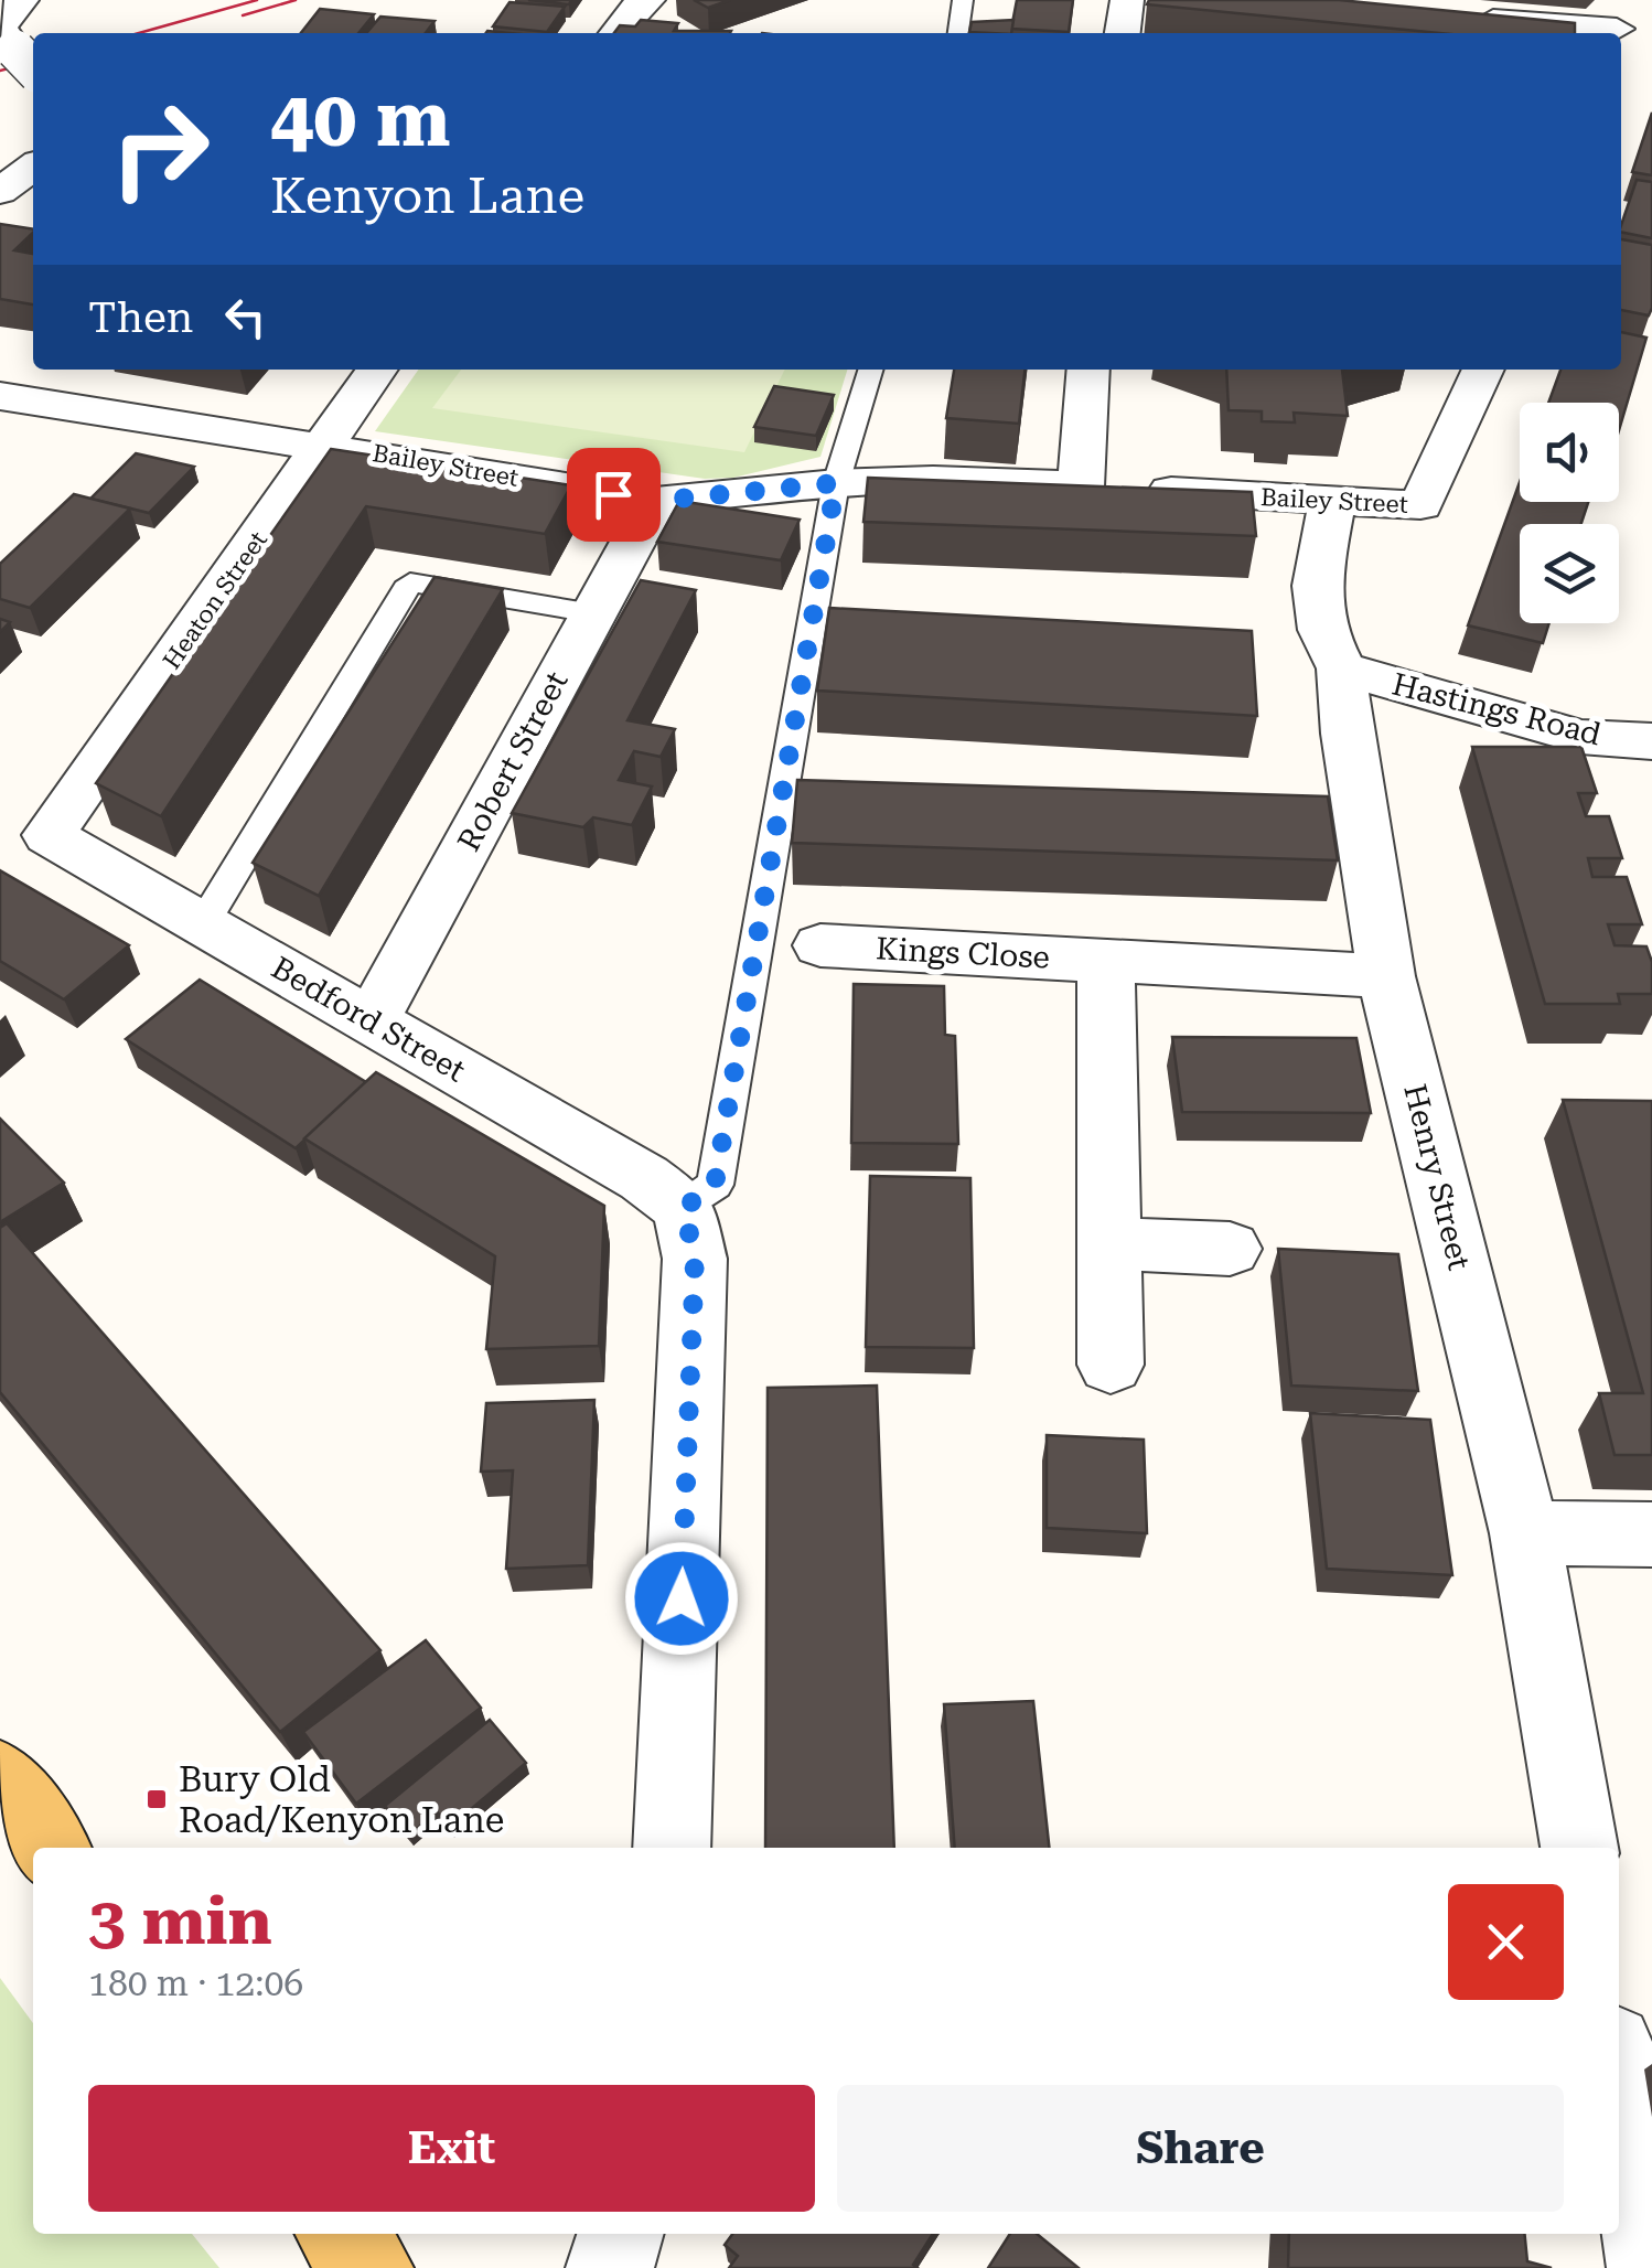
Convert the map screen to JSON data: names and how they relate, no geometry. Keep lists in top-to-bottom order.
{
  "streets": {
    "street": [
      "Bailey Street",
      "Heaton Street",
      "Hastings Road",
      "Robert Street",
      "Kings Close",
      "Bedford Street",
      "Henry Street"
    ]
  },
  "crossings": [
    ["Bailey Street", "Heaton Street"],
    ["Bailey Street", "Robert Street"],
    ["Bailey Street", "Henry Street"],
    ["Heaton Street", "Bedford Street"],
    ["Hastings Road", "Henry Street"],
    ["Robert Street", "Bedford Street"],
    ["Kings Close", "Henry Street"]
  ],
  "places": {
    "transit": ["Bury Old Road/Kenyon Lane"]
  },
  "page": {
    "turn": ["40 m", "Kenyon Lane"],
    "then": "Then",
    "heading": ["3 min", "180 m · 12:06"],
    "buttons": ["Exit", "Share"]
  }
}
